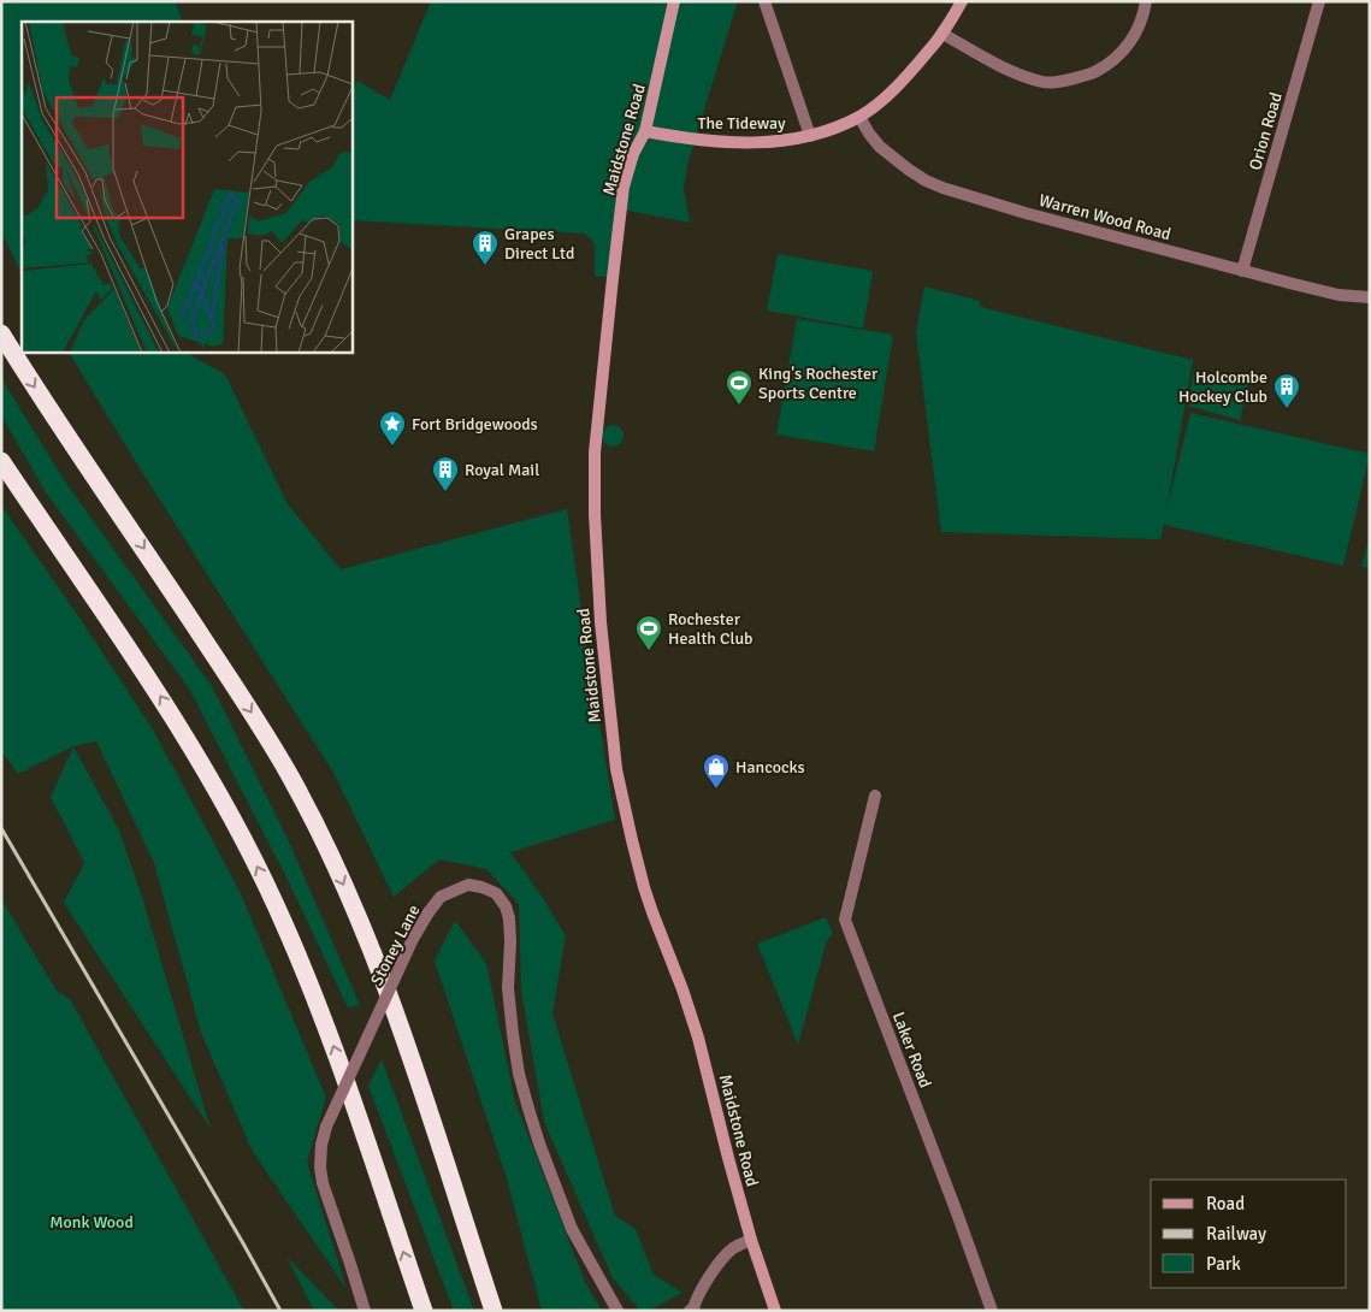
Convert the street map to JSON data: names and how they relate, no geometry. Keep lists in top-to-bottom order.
{
  "streets": {
    "main road": ["The Tideway", "Maidstone Road"],
    "street": [
      "Orion Road",
      "Warren Wood Road",
      "Stoney Lane",
      "Laker Road"
    ]
  },
  "crossings": [
    ["The Tideway", "Maidstone Road"],
    ["The Tideway", "Warren Wood Road"],
    ["Orion Road", "Warren Wood Road"]
  ],
  "parks": ["Monk Wood"],
  "places": {
    "building": ["Grapes Direct Ltd", "Holcombe Hockey Club", "Royal Mail"],
    "sports": ["King's Rochester Sports Centre", "Rochester Health Club"],
    "place": ["Fort Bridgewoods"],
    "shop": ["Hancocks"]
  },
  "legend": ["Road", "Railway", "Park"]
}
